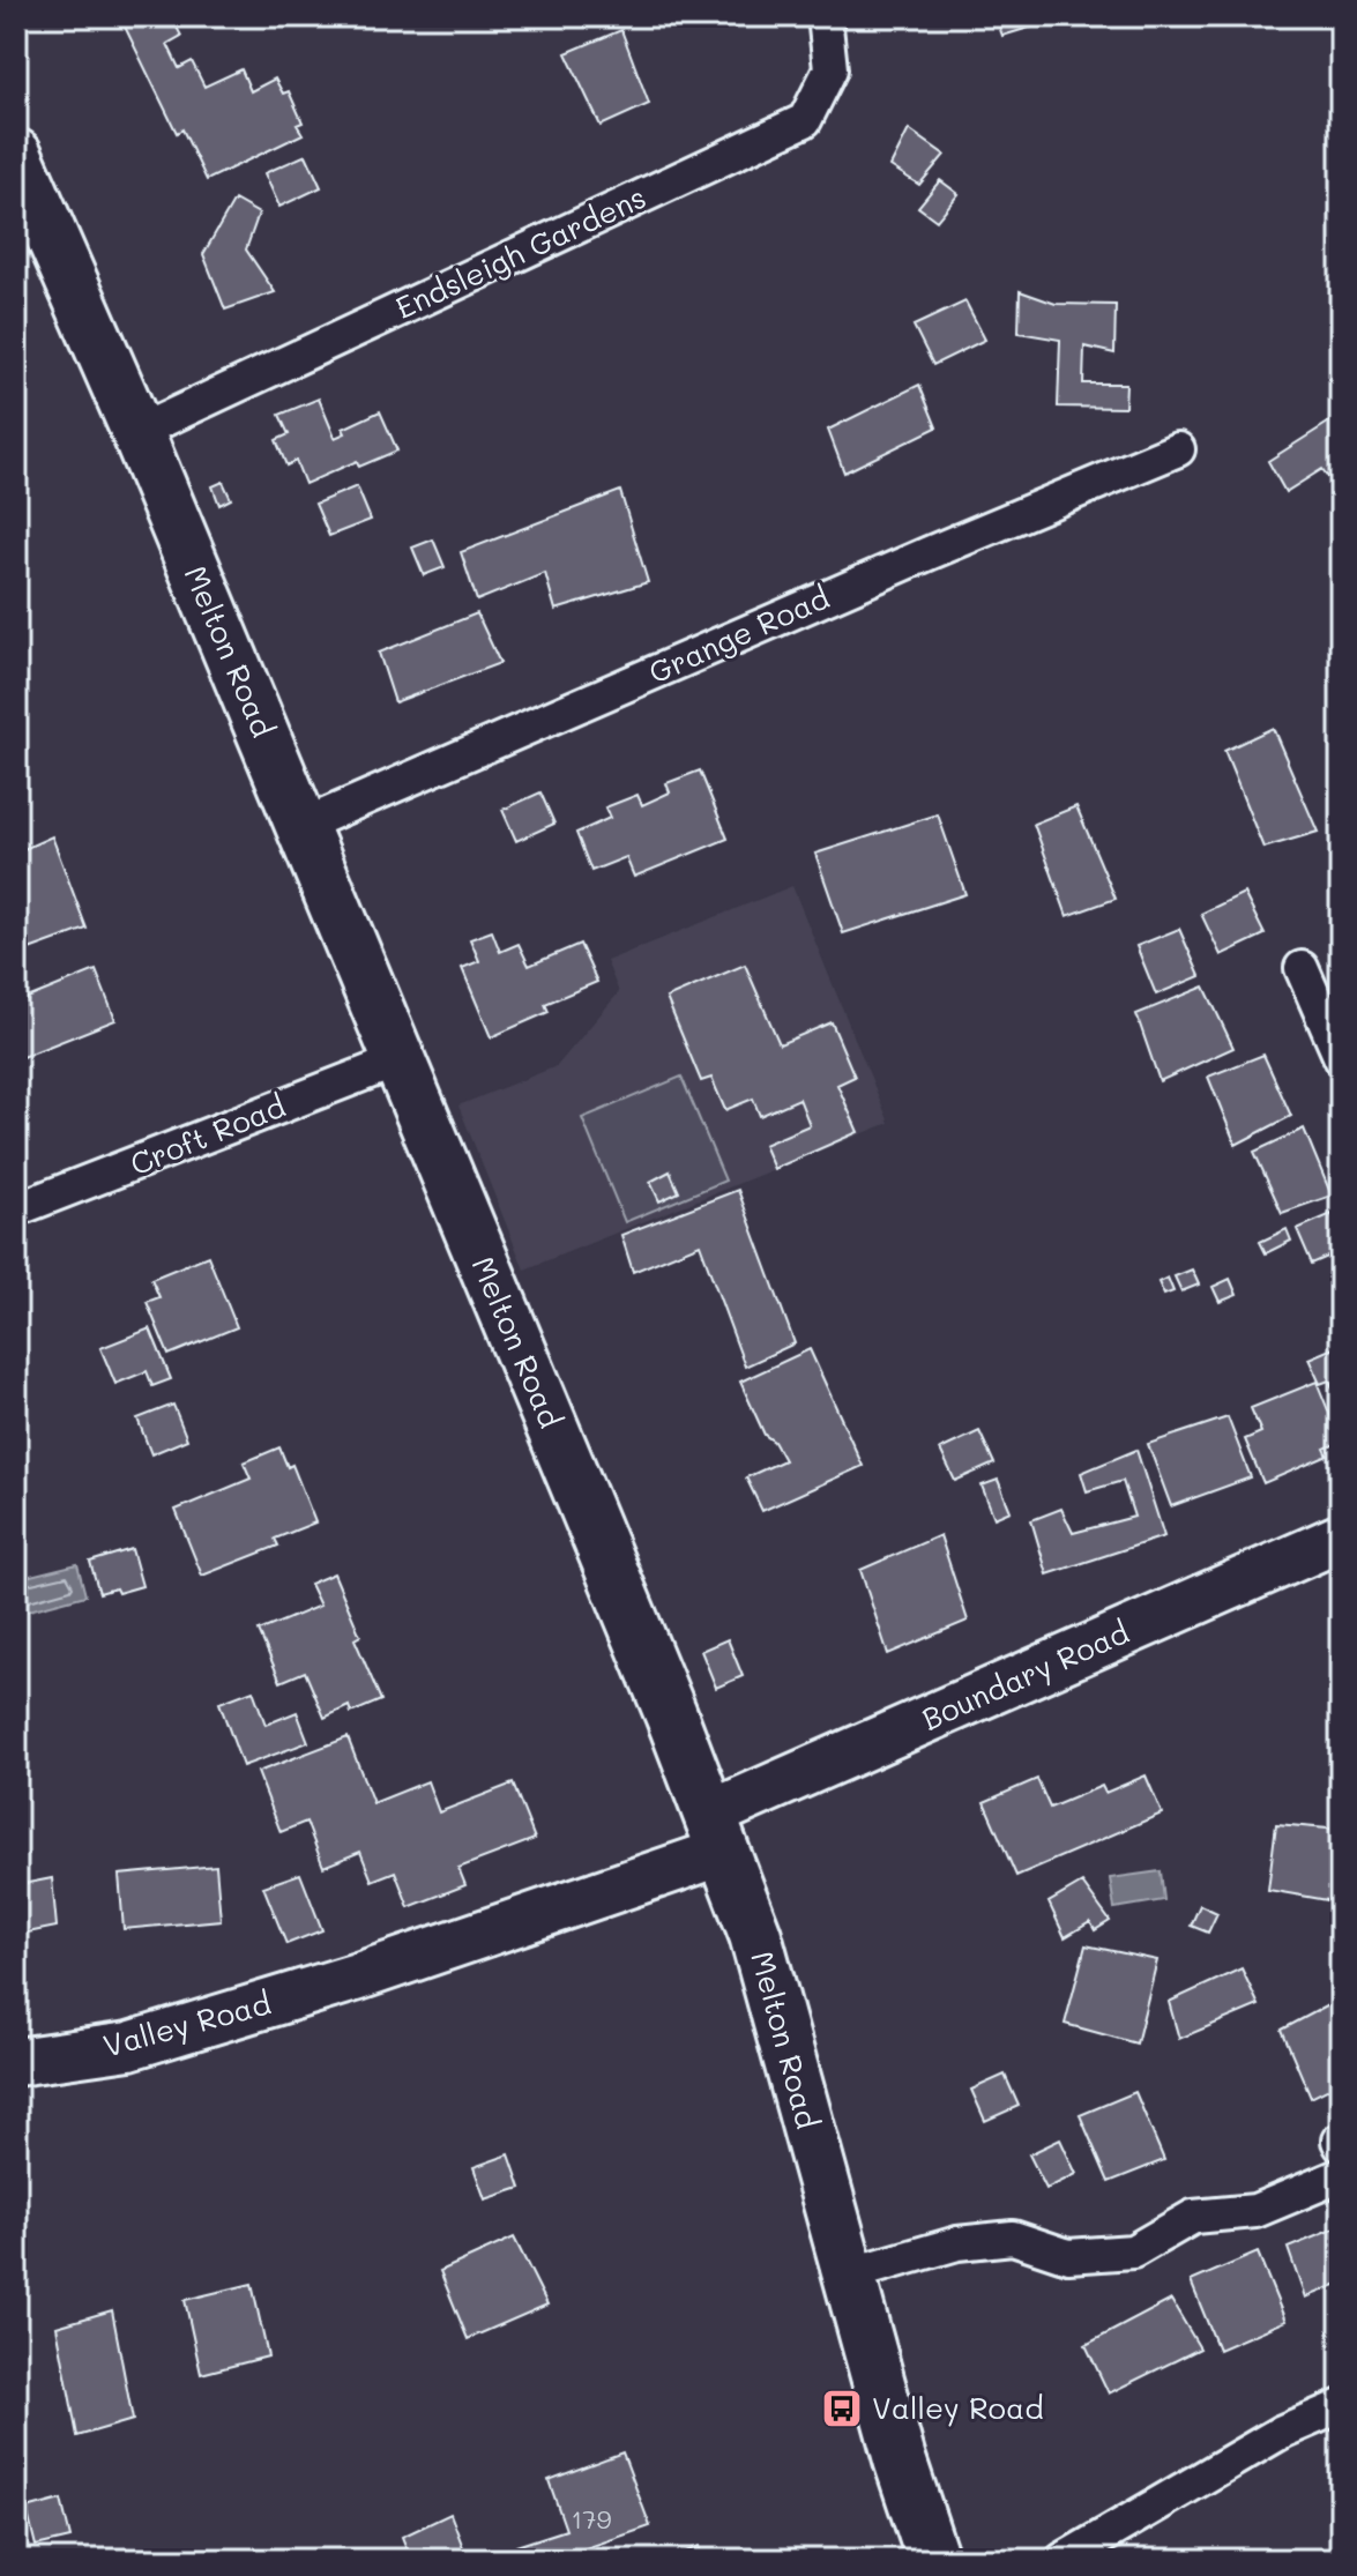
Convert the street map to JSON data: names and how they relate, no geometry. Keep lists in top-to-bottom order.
{
  "streets": {
    "main road": ["Melton Road"],
    "street": [
      "Endsleigh Gardens",
      "Grange Road",
      "Croft Road",
      "Boundary Road",
      "Valley Road"
    ]
  },
  "crossings": [
    ["Endsleigh Gardens", "Melton Road"],
    ["Grange Road", "Melton Road"],
    ["Melton Road", "Croft Road"],
    ["Melton Road", "Boundary Road"],
    ["Melton Road", "Valley Road"],
    ["Boundary Road", "Valley Road"]
  ],
  "places": {
    "bus stop": ["Valley Road"]
  },
  "house_numbers": ["179"]
}
